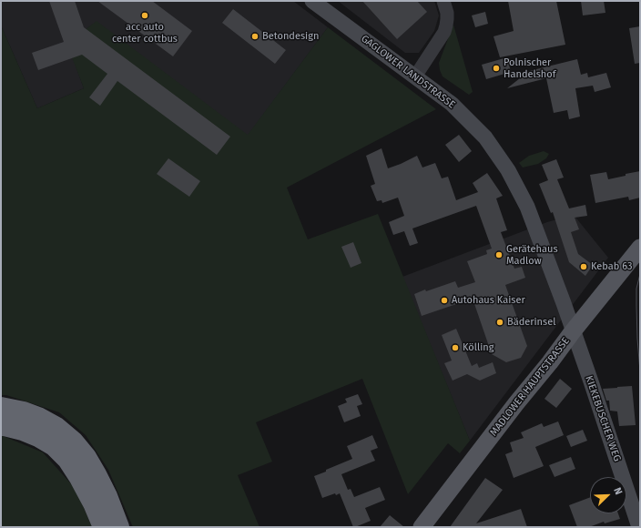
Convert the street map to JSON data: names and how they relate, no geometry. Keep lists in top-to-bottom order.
{
  "streets": {
    "main road": ["GAGLOWER LANDSTRASSE", "MADLOWER HAUPTSTRASSE", "KIEKEBUSCHER WEG"]
  },
  "crossings": [
    ["GAGLOWER LANDSTRASSE", "MADLOWER HAUPTSTRASSE"],
    ["GAGLOWER LANDSTRASSE", "KIEKEBUSCHER WEG"],
    ["MADLOWER HAUPTSTRASSE", "KIEKEBUSCHER WEG"]
  ],
  "places": [
    "acc auto center cottbus",
    "Betondesign",
    "Polnischer Handelshof",
    "Gerätehaus Madlow",
    "Kebab 63",
    "Autohaus Kaiser",
    "Bäderinsel",
    "Kölling"
  ],
  "north": "top right"
}
